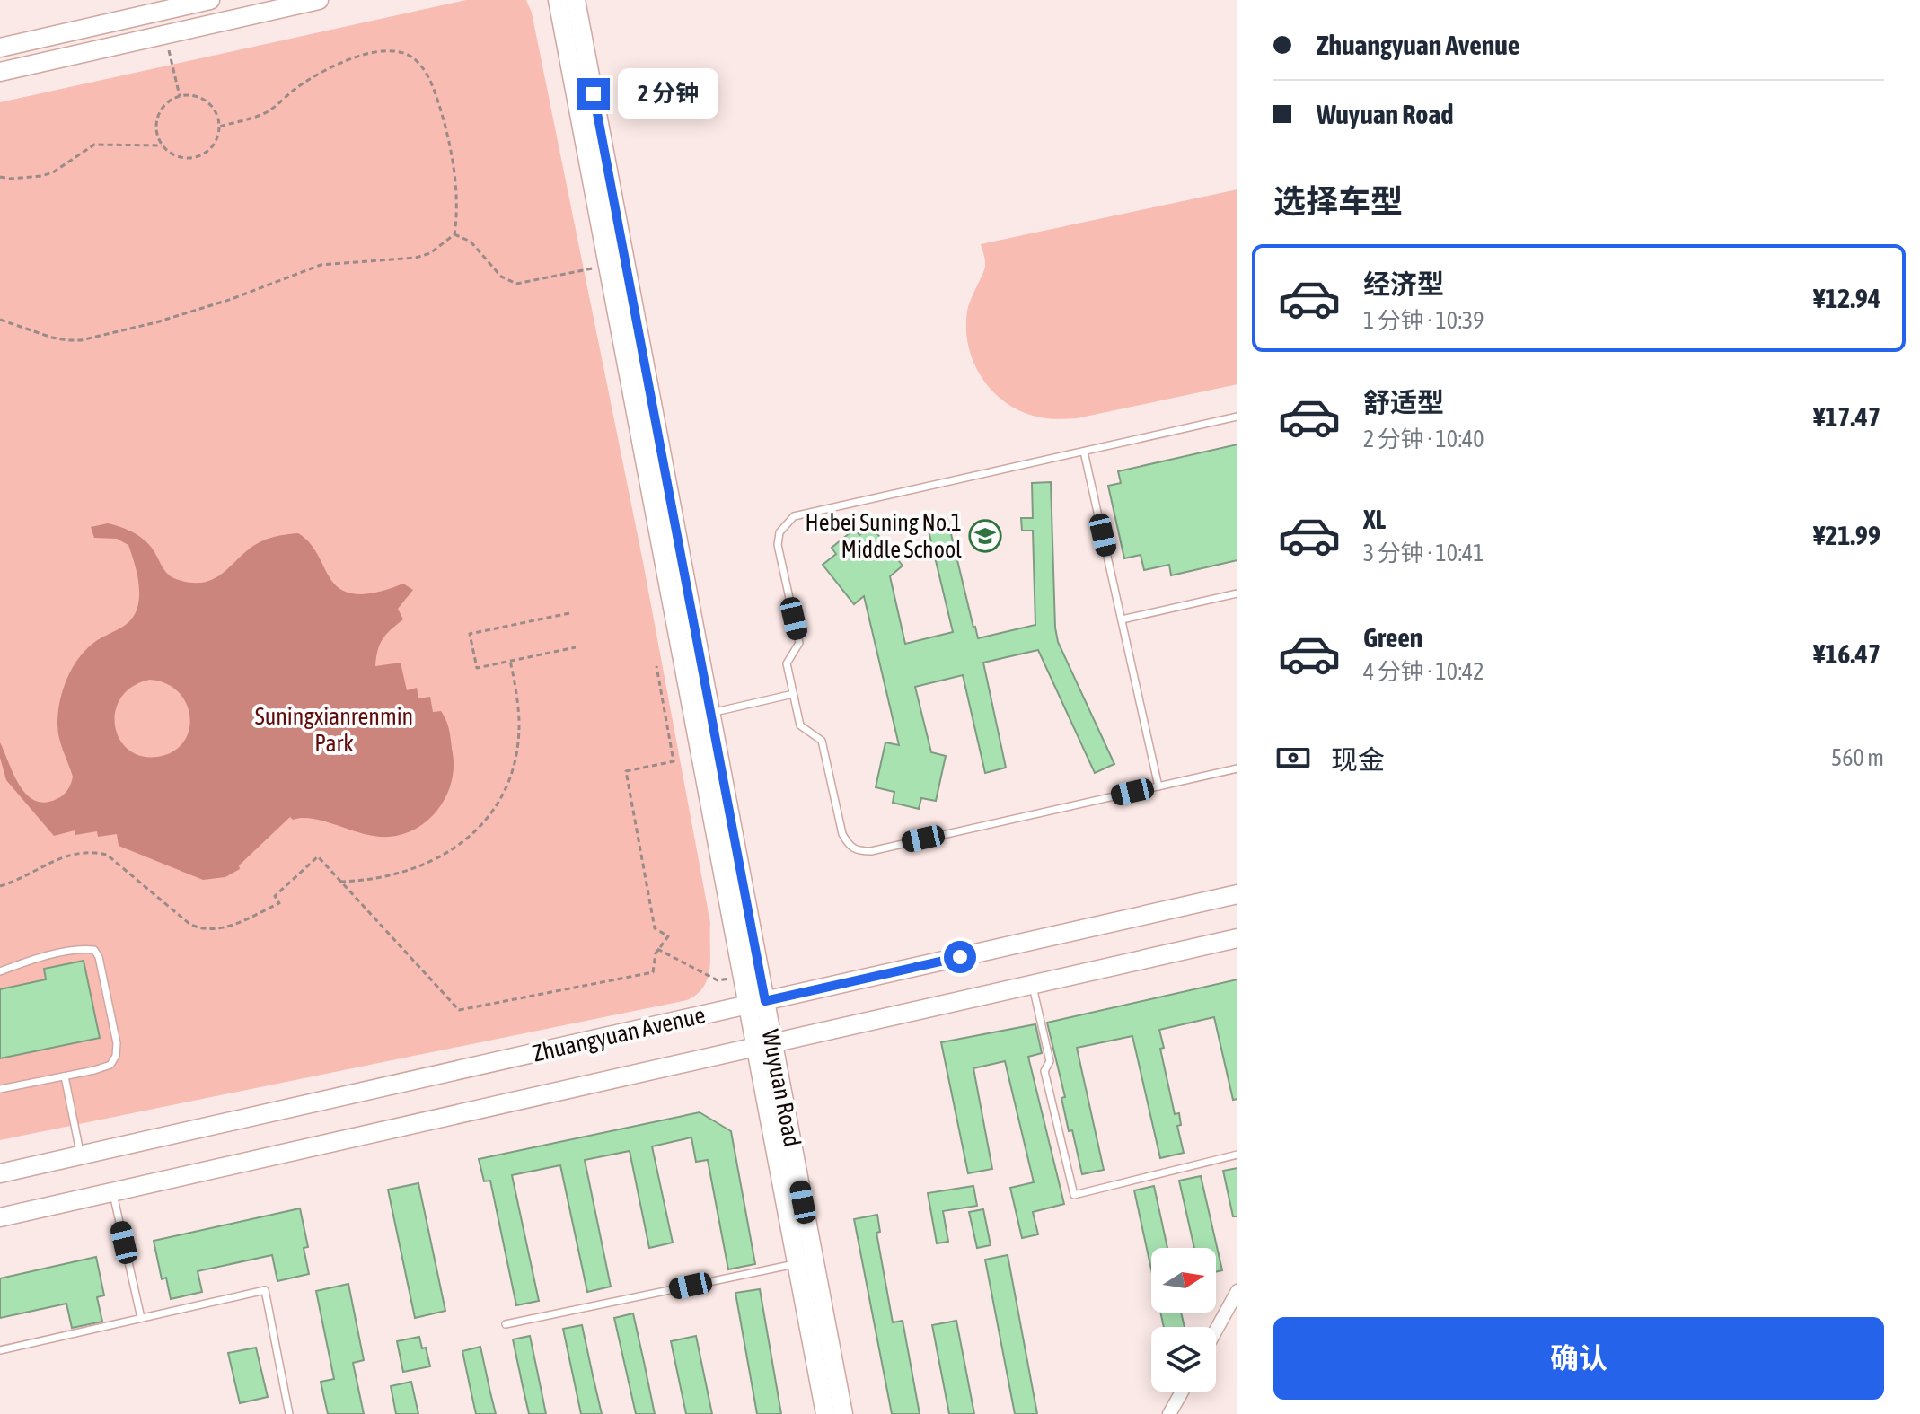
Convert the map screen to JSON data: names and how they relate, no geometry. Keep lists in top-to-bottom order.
{
  "streets": {
    "main road": ["Zhuangyuan Avenue", "Wuyuan Road"]
  },
  "crossings": [
    ["Zhuangyuan Avenue", "Wuyuan Road"]
  ],
  "parks": ["Suningxianrenmin Park"],
  "places": {
    "school or university": ["Hebei Suning No.1 Middle School"]
  },
  "north": "right",
  "page": {
    "banner": ["Zhuangyuan Avenue", "Wuyuan Road"],
    "bubble": "2 分钟",
    "heading": "选择车型",
    "list": [
      {
        "name": "经济型",
        "note": "1 分钟 · 10:39",
        "value": "¥12.94"
      },
      {
        "name": "舒适型",
        "note": "2 分钟 · 10:40",
        "value": "¥17.47"
      },
      {
        "name": "XL",
        "note": "3 分钟 · 10:41",
        "value": "¥21.99"
      },
      {
        "name": "Green",
        "note": "4 分钟 · 10:42",
        "value": "¥16.47"
      }
    ],
    "pay": ["现金", "560 m"],
    "buttons": "确认"
  }
}
